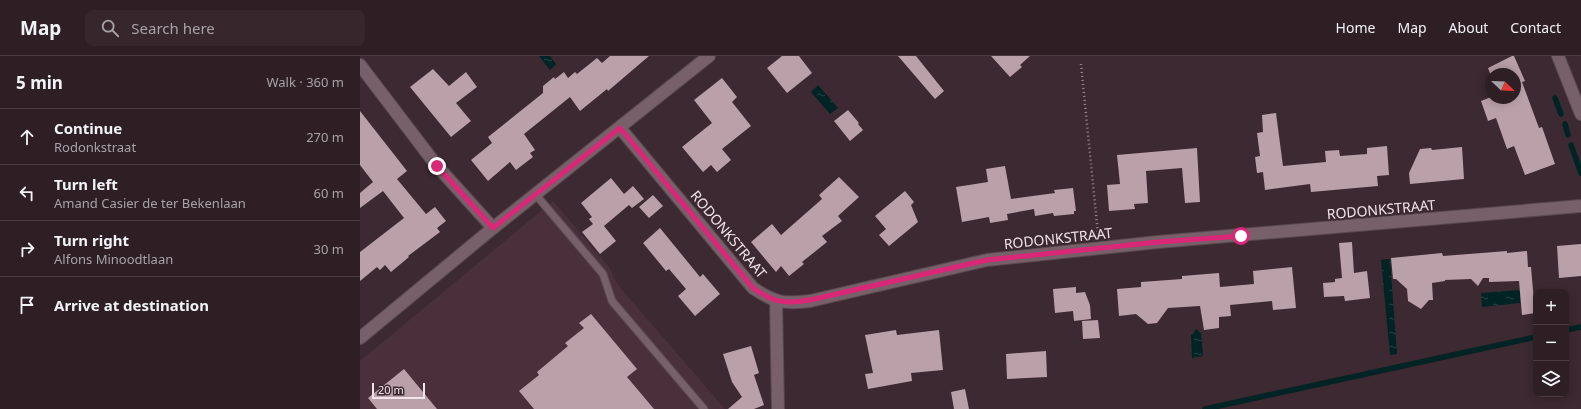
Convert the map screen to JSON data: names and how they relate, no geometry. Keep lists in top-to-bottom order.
{
  "streets": {
    "street": ["RODONKSTRAAT"]
  },
  "scale_bar": "20 m",
  "north": "bottom right",
  "page": {
    "header": "Map",
    "search": "Search here",
    "nav": [
      "Home",
      "Map",
      "About",
      "Contact"
    ],
    "heading": ["5 min", "Walk · 360 m"],
    "list": [
      ["Continue", "Rodonkstraat", "270 m"],
      ["Turn left", "Amand Casier de ter Bekenlaan", "60 m"],
      ["Turn right", "Alfons Minoodtlaan", "30 m"],
      "Arrive at destination"
    ],
    "map_buttons": ["+", "−"],
    "scale": "20 m"
  }
}
